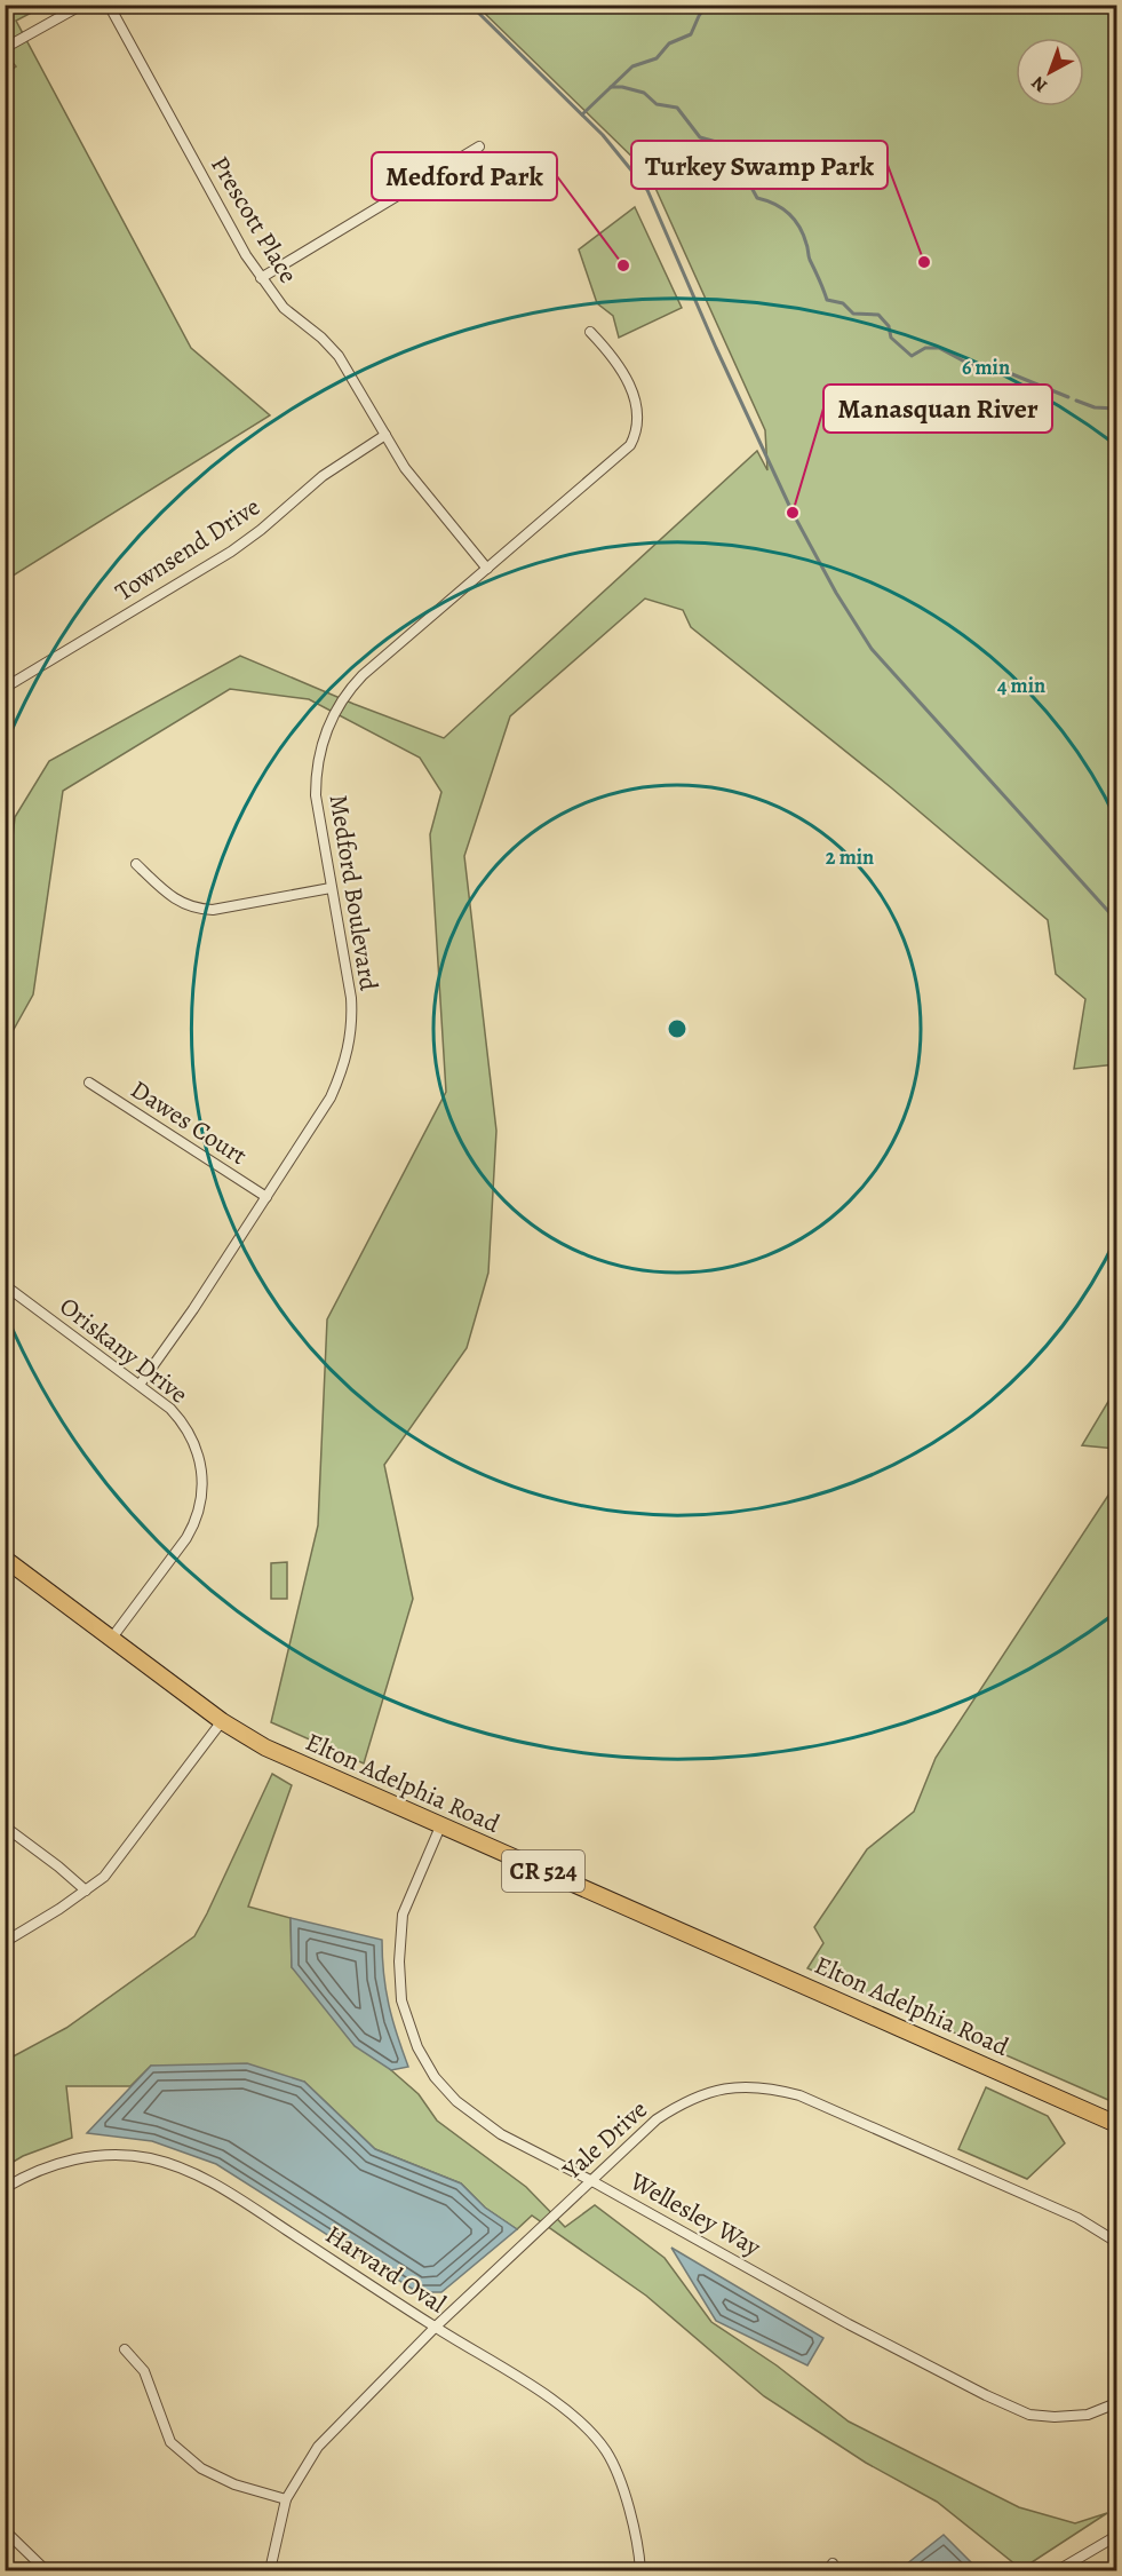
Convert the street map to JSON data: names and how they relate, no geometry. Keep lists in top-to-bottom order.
{
  "streets": {
    "main road": ["Elton Adelphia Road", "CR 524"],
    "street": [
      "Prescott Place",
      "Townsend Drive",
      "Medford Boulevard",
      "Dawes Court",
      "Oriskany Drive",
      "Yale Drive",
      "Wellesley Way",
      "Harvard Oval"
    ]
  },
  "crossings": [
    ["Prescott Place", "Townsend Drive"],
    ["Prescott Place", "Medford Boulevard"],
    ["Medford Boulevard", "Dawes Court"],
    ["Medford Boulevard", "Oriskany Drive"],
    ["Oriskany Drive", "Elton Adelphia Road"],
    ["Elton Adelphia Road", "Wellesley Way"],
    ["Yale Drive", "Wellesley Way"],
    ["Yale Drive", "Harvard Oval"]
  ],
  "places": ["Turkey Swamp Park", "Medford Park", "Manasquan River"],
  "north": "bottom left",
  "rings": ["6 min", "4 min", "2 min"]
}
